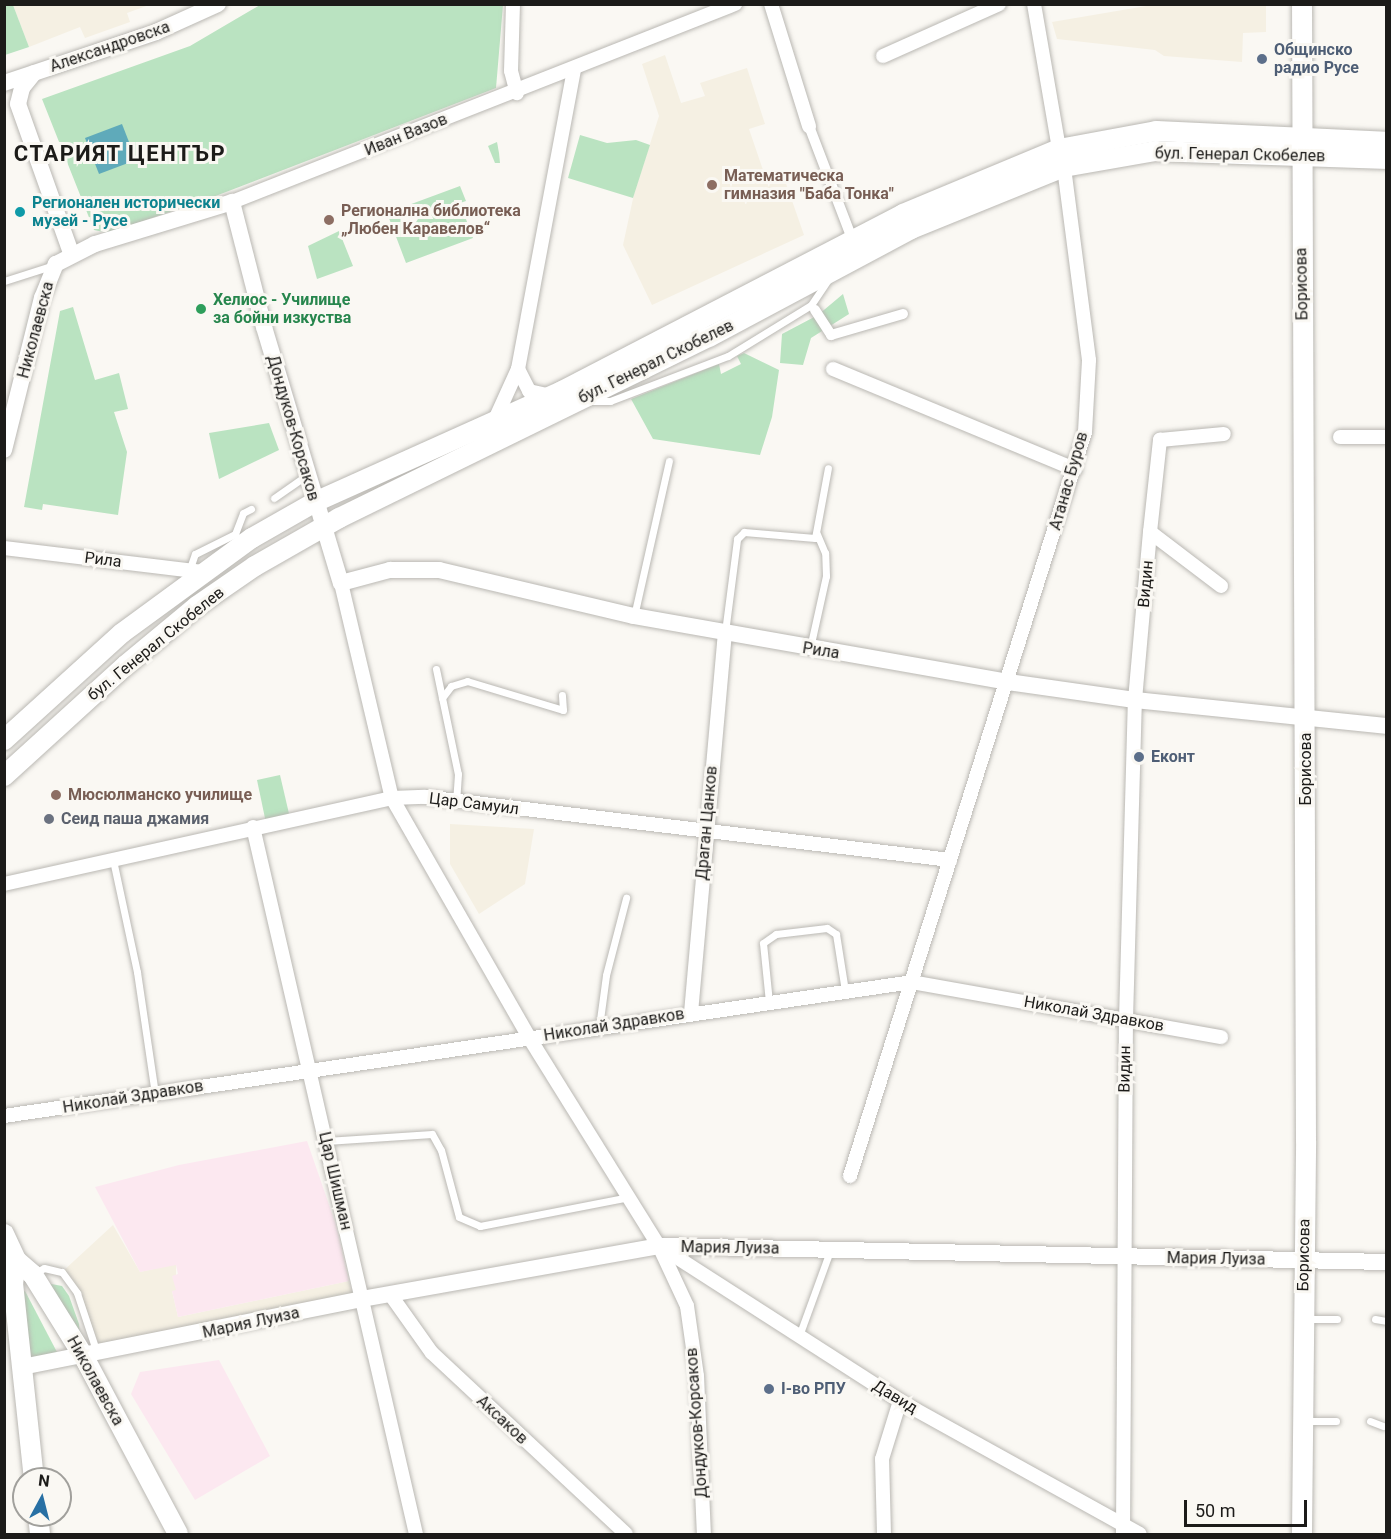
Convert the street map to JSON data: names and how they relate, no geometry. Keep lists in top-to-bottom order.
{
  "streets": {
    "main road": ["бул. Генерал Скобелев", "Борисова", "Николаевска"],
    "street": [
      "Александровска",
      "Иван Вазов",
      "Дондуков-Корсаков",
      "Атанас Буров",
      "Рила",
      "Видин",
      "Цар Самуил",
      "Драган Цанков",
      "Николай Здравков",
      "Цар Шишман",
      "Мария Луиза",
      "Давид",
      "Аксаков"
    ]
  },
  "crossings": [
    ["Иван Вазов", "Николаевска"],
    ["Иван Вазов", "Дондуков-Корсаков"],
    ["бул. Генерал Скобелев", "Борисова"],
    ["бул. Генерал Скобелев", "Дондуков-Корсаков"],
    ["бул. Генерал Скобелев", "Атанас Буров"],
    ["бул. Генерал Скобелев", "Рила"],
    ["Борисова", "Рила"],
    ["Борисова", "Мария Луиза"],
    ["Николаевска", "Мария Луиза"],
    ["Дондуков-Корсаков", "Рила"],
    ["Дондуков-Корсаков", "Цар Самуил"],
    ["Дондуков-Корсаков", "Николай Здравков"],
    ["Дондуков-Корсаков", "Мария Луиза"],
    ["Дондуков-Корсаков", "Давид"],
    ["Атанас Буров", "Рила"],
    ["Атанас Буров", "Цар Самуил"],
    ["Атанас Буров", "Николай Здравков"],
    ["Рила", "Видин"],
    ["Рила", "Драган Цанков"],
    ["Видин", "Николай Здравков"],
    ["Видин", "Мария Луиза"],
    ["Видин", "Давид"],
    ["Цар Самуил", "Драган Цанков"],
    ["Цар Самуил", "Цар Шишман"],
    ["Драган Цанков", "Николай Здравков"],
    ["Николай Здравков", "Цар Шишман"],
    ["Цар Шишман", "Мария Луиза"],
    ["Мария Луиза", "Давид"],
    ["Мария Луиза", "Аксаков"]
  ],
  "districts": ["СТАРИЯТ ЦЕНТЪР"],
  "places": [
    "Общинско радио Русе",
    "Математическа гимназия \"Баба Тонка\"",
    "Регионален исторически музей - Русе",
    "Регионална библиотека „Любен Каравелов“",
    "Хелиос - Училище за бойни изкуства",
    "Еконт",
    "Мюсюлманско училище",
    "Сеид паша джамия",
    "I-во РПУ"
  ],
  "scale_bar": "50 m",
  "north": "top"
}
